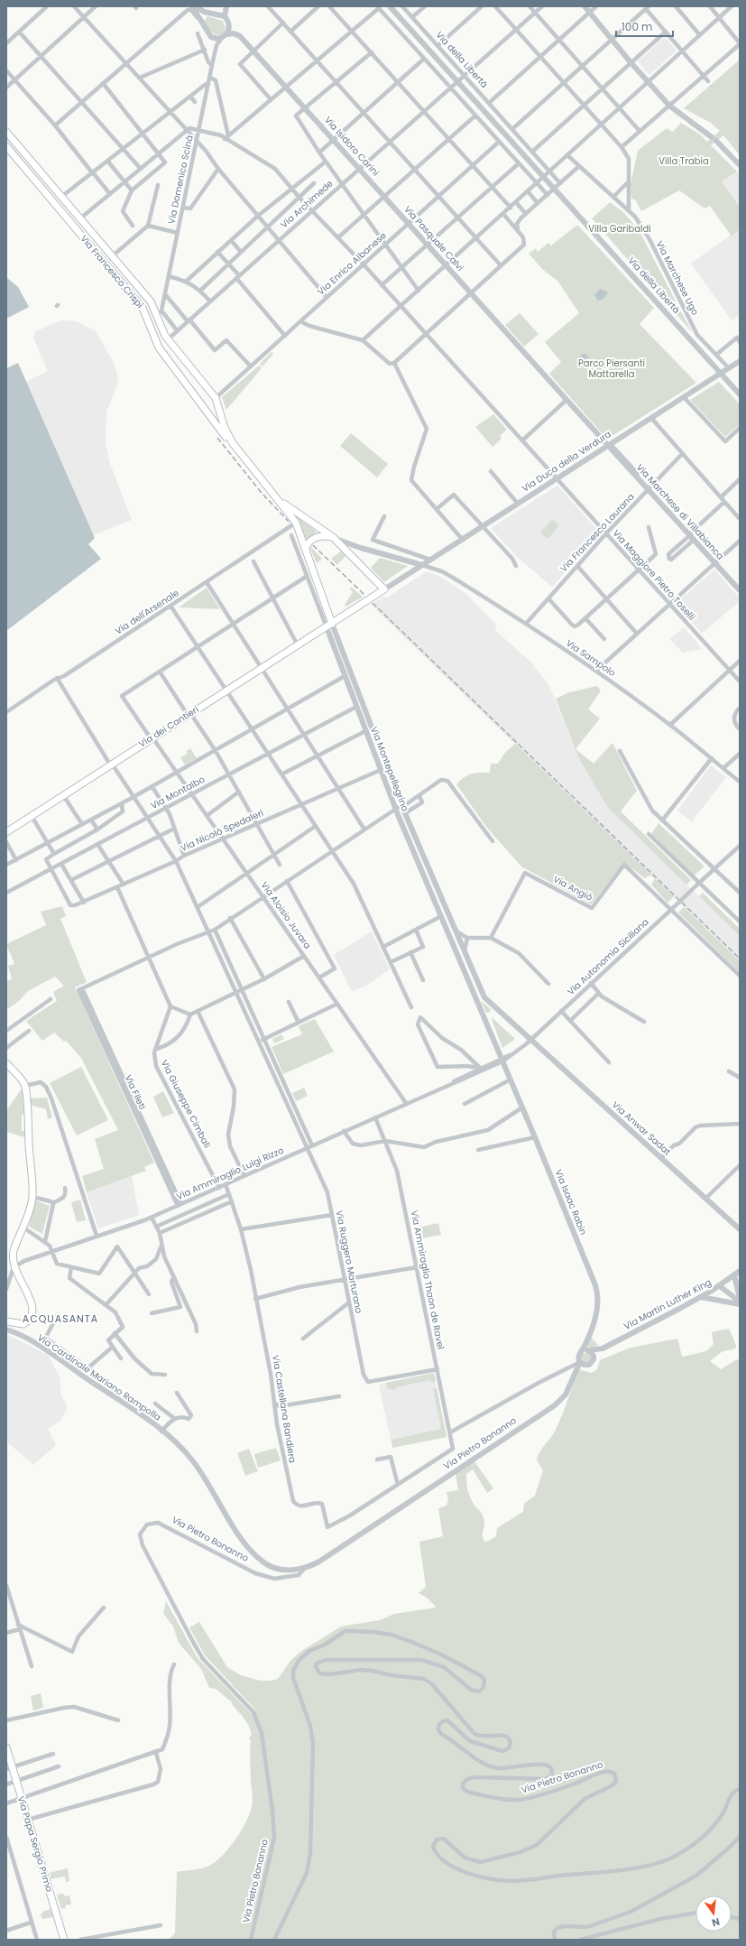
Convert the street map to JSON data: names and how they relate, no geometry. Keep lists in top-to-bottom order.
{
  "streets": {
    "main road": ["Via Francesco Crispi", "Via dei Cantieri", "Via Papa Sergio Primo"],
    "street": [
      "Via della Libertà",
      "Via Isidoro Carini",
      "Via Domenico Scinà",
      "Via Archimede",
      "Via Pasquale Calvi",
      "Via Enrico Albanese",
      "Via Marchese Ugo",
      "Via Duca della Verdura",
      "Via Marchese di Villabianca",
      "Via Francesco Laurana",
      "Via Maggiore Pietro Toselli",
      "Via dell'Arsenale",
      "Via Sampolo",
      "Via Montepellegrino",
      "Via Montalbo",
      "Via Nicolò Spedaleri",
      "Via Angiò",
      "Via Aloisio Juvara",
      "Via Autonomia Siciliana",
      "Via Fileti",
      "Via Giuseppe Cimbali",
      "Via Anwar Sadat",
      "Via Ammiraglio Luigi Rizzo",
      "Via Isaac Rabin",
      "Via Ruggero Marturano",
      "Via Ammiraglio Thaon de Ravel",
      "Via Martin Luther King",
      "Via Cardinale Mariano Rampolla",
      "Via Castellana Bandiera",
      "Via Pietro Bonanno"
    ]
  },
  "crossings": [
    ["Via della Libertà", "Via Archimede"],
    ["Via della Libertà", "Via Duca della Verdura"],
    ["Via Isidoro Carini", "Via Archimede"],
    ["Via Isidoro Carini", "Via Pasquale Calvi"],
    ["Via Domenico Scinà", "Via Francesco Crispi"],
    ["Via Domenico Scinà", "Via Maggiore Pietro Toselli"],
    ["Via Archimede", "Via Francesco Crispi"],
    ["Via Archimede", "Via Maggiore Pietro Toselli"],
    ["Via Pasquale Calvi", "Via Enrico Albanese"],
    ["Via Pasquale Calvi", "Via Marchese di Villabianca"],
    ["Via Enrico Albanese", "Via Francesco Crispi"],
    ["Via Enrico Albanese", "Via Maggiore Pietro Toselli"],
    ["Via Marchese Ugo", "Via Duca della Verdura"],
    ["Via Duca della Verdura", "Via Marchese di Villabianca"],
    ["Via Duca della Verdura", "Via Maggiore Pietro Toselli"],
    ["Via Duca della Verdura", "Via Sampolo"],
    ["Via Duca della Verdura", "Via dei Cantieri"],
    ["Via Marchese di Villabianca", "Via Francesco Laurana"],
    ["Via Francesco Laurana", "Via Maggiore Pietro Toselli"],
    ["Via Francesco Laurana", "Via Sampolo"],
    ["Via dell'Arsenale", "Via Ruggero Marturano"],
    ["Via dei Cantieri", "Via Montepellegrino"],
    ["Via dei Cantieri", "Via Aloisio Juvara"],
    ["Via dei Cantieri", "Via Ruggero Marturano"],
    ["Via Montepellegrino", "Via Montalbo"],
    ["Via Montepellegrino", "Via Nicolò Spedaleri"],
    ["Via Montepellegrino", "Via Autonomia Siciliana"],
    ["Via Montepellegrino", "Via Anwar Sadat"],
    ["Via Montepellegrino", "Via Ammiraglio Luigi Rizzo"],
    ["Via Montepellegrino", "Via Isaac Rabin"],
    ["Via Montalbo", "Via Nicolò Spedaleri"],
    ["Via Montalbo", "Via Aloisio Juvara"],
    ["Via Montalbo", "Via Ruggero Marturano"],
    ["Via Nicolò Spedaleri", "Via Aloisio Juvara"],
    ["Via Nicolò Spedaleri", "Via Ruggero Marturano"],
    ["Via Angiò", "Via Autonomia Siciliana"],
    ["Via Aloisio Juvara", "Via Ammiraglio Luigi Rizzo"],
    ["Via Autonomia Siciliana", "Via Anwar Sadat"],
    ["Via Autonomia Siciliana", "Via Ammiraglio Luigi Rizzo"],
    ["Via Autonomia Siciliana", "Via Isaac Rabin"],
    ["Via Fileti", "Via Ammiraglio Luigi Rizzo"],
    ["Via Fileti", "Via Ruggero Marturano"],
    ["Via Giuseppe Cimbali", "Via Ammiraglio Luigi Rizzo"],
    ["Via Ammiraglio Luigi Rizzo", "Via Isaac Rabin"],
    ["Via Ammiraglio Luigi Rizzo", "Via Ruggero Marturano"],
    ["Via Ammiraglio Luigi Rizzo", "Via Ammiraglio Thaon de Ravel"],
    ["Via Ammiraglio Luigi Rizzo", "Via Castellana Bandiera"],
    ["Via Isaac Rabin", "Via Martin Luther King"],
    ["Via Isaac Rabin", "Via Pietro Bonanno"],
    ["Via Ruggero Marturano", "Via Ammiraglio Thaon de Ravel"],
    ["Via Ammiraglio Thaon de Ravel", "Via Castellana Bandiera"],
    ["Via Martin Luther King", "Via Pietro Bonanno"],
    ["Via Cardinale Mariano Rampolla", "Via Pietro Bonanno"]
  ],
  "districts": ["ACQUASANTA"],
  "parks": ["Villa Trabia", "Villa Garibaldi", "Parco Piersanti Mattarella"],
  "scale_bar": "100 m",
  "north": "bottom"
}
